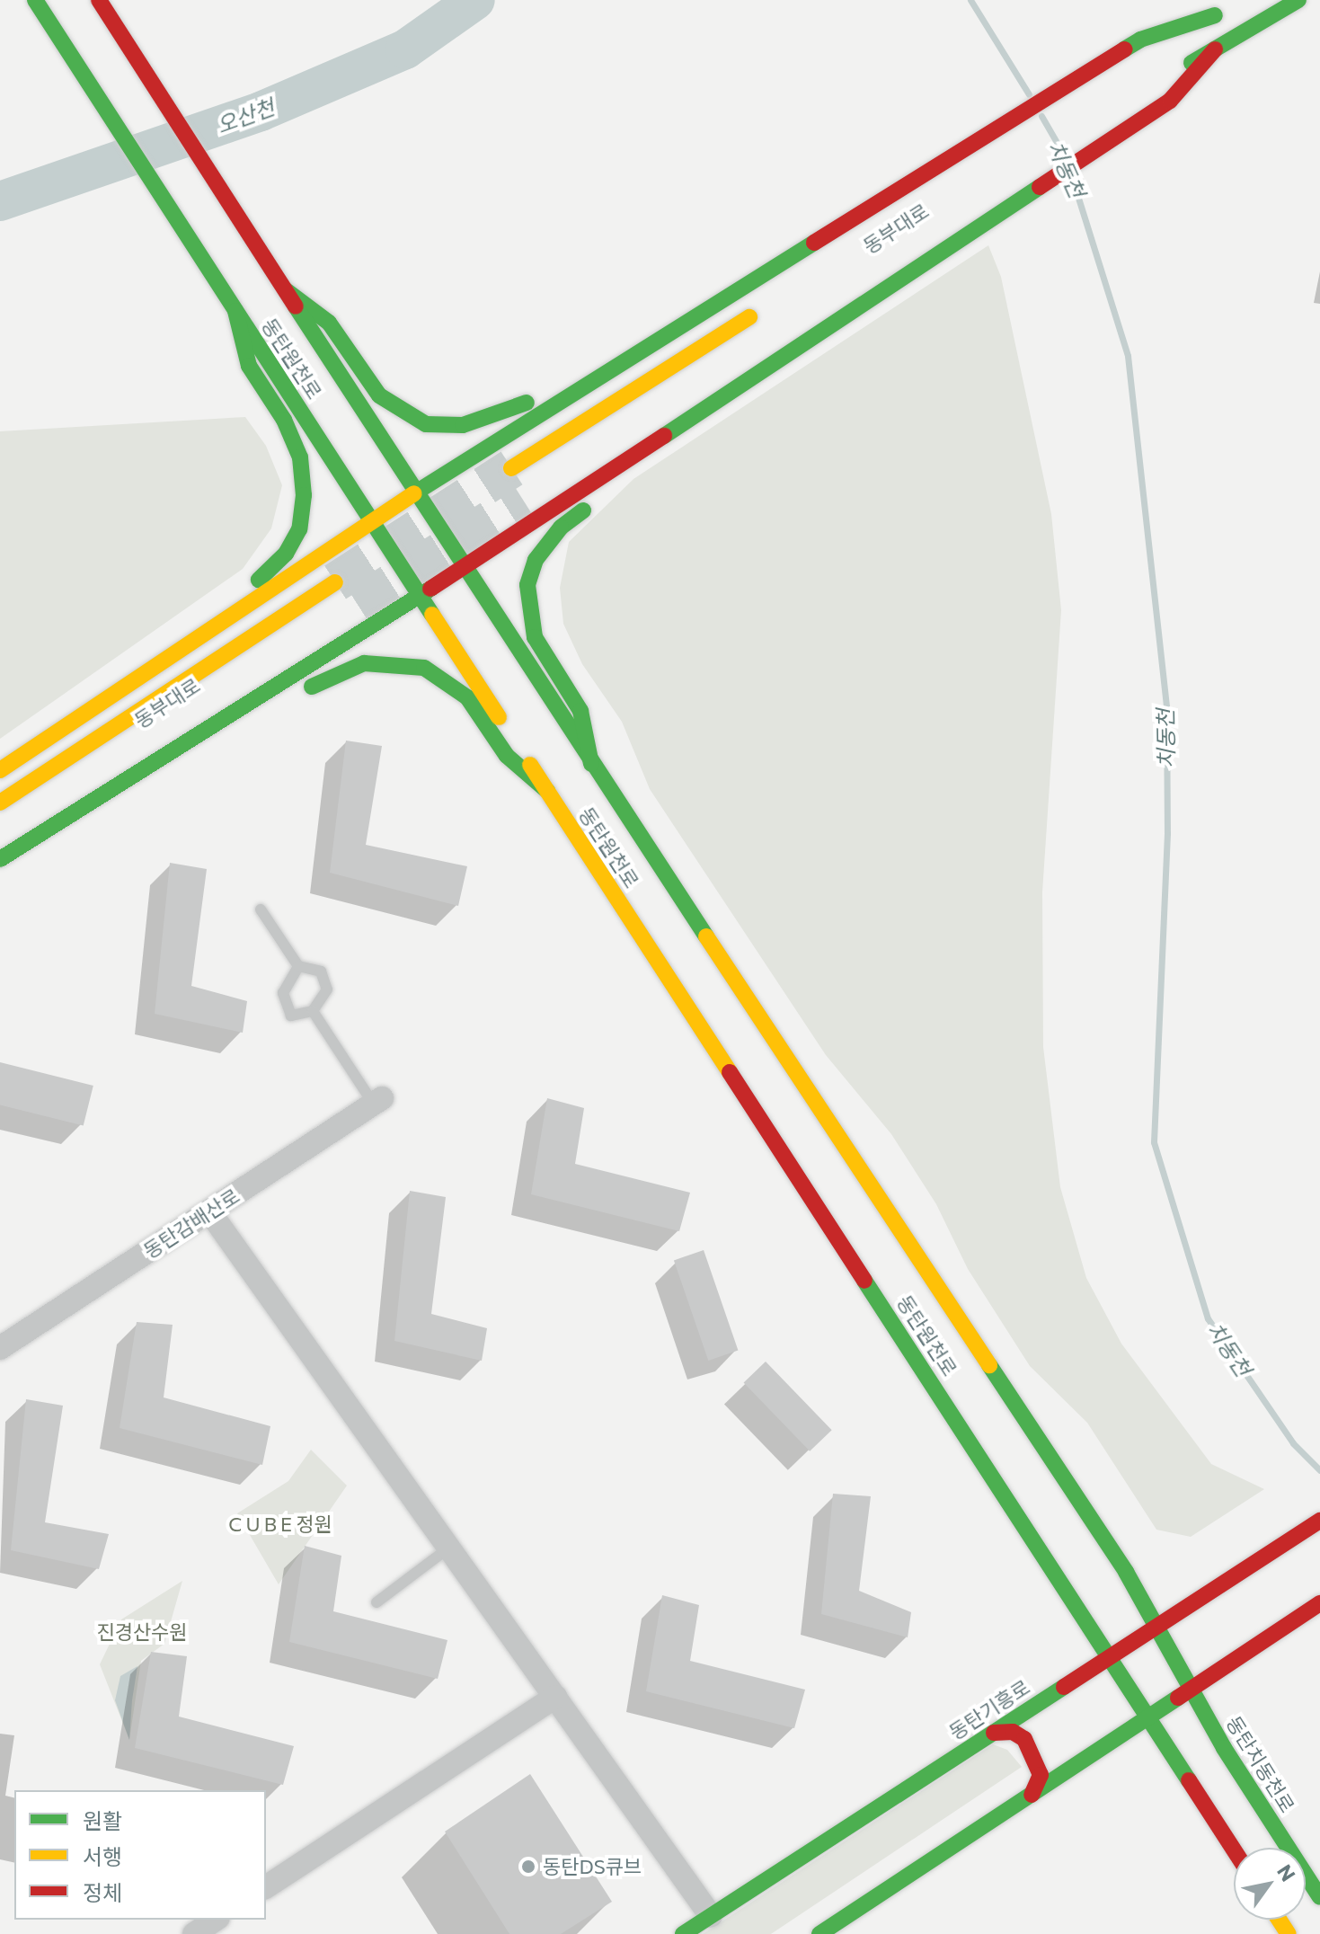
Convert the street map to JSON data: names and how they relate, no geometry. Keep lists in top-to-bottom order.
{
  "streets": {
    "main road": [
      "동부대로",
      "동탄원천로",
      "동탄기흥로",
      "동탄치동천로"
    ],
    "street": ["동탄감배산로"]
  },
  "crossings": [
    ["동탄원천로", "동탄기흥로"],
    ["동탄원천로", "동탄치동천로"]
  ],
  "water": ["오산천", "치동천"],
  "parks": ["C U B E 정원", "진경산수원"],
  "places": ["동탄DS큐브"],
  "legend": ["원활", "서행", "정체"],
  "north": "top right"
}
